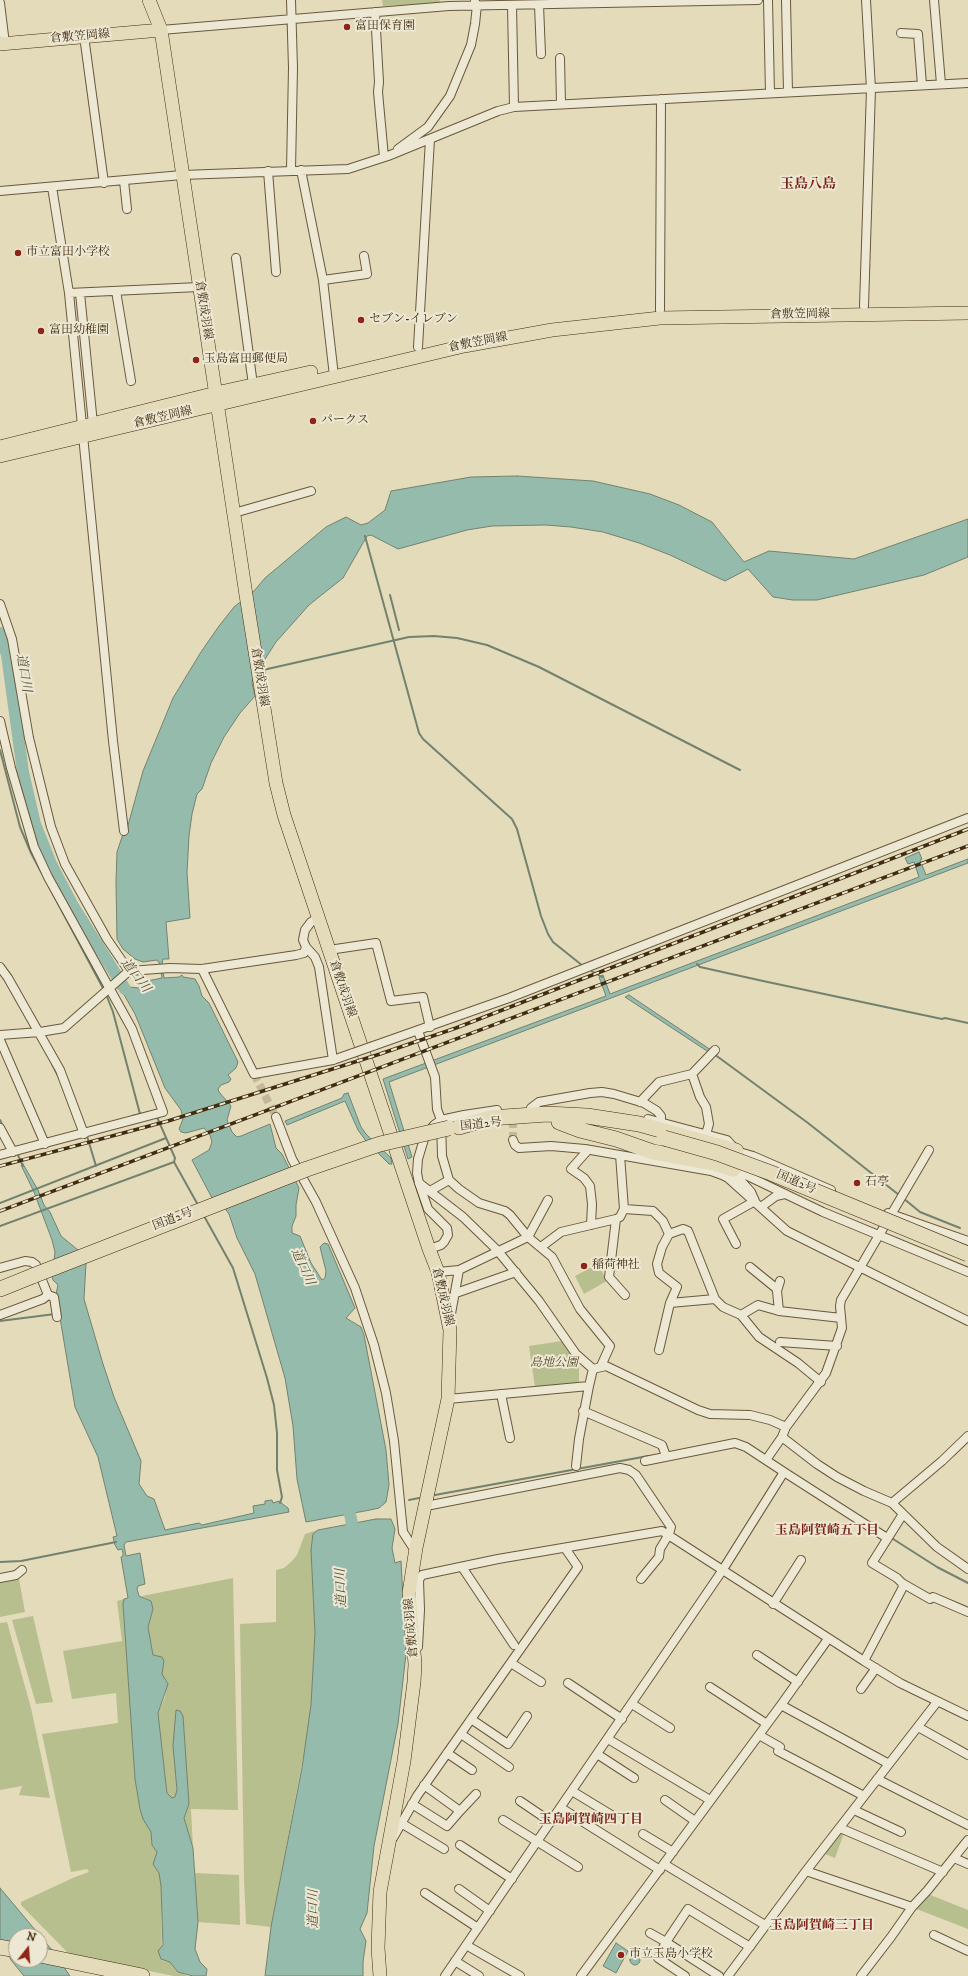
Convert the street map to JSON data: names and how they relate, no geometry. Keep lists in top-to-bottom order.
{
  "streets": {
    "highway": ["国道2号"],
    "main road": ["倉敷笠岡線", "倉敷成羽線"]
  },
  "crossings": [
    ["倉敷笠岡線", "倉敷成羽線"]
  ],
  "districts": [
    "玉島八島",
    "玉島阿賀崎五丁目",
    "玉島阿賀崎四丁目",
    "玉島阿賀崎三丁目"
  ],
  "water": ["道口川"],
  "parks": ["島地公園"],
  "places": [
    "富田保育園",
    "市立富田小学校",
    "セブン-イレブン",
    "富田幼稚園",
    "玉島富田郵便局",
    "パークス",
    "石亭",
    "稲荷神社",
    "市立玉島小学校"
  ],
  "north": "top"
}
